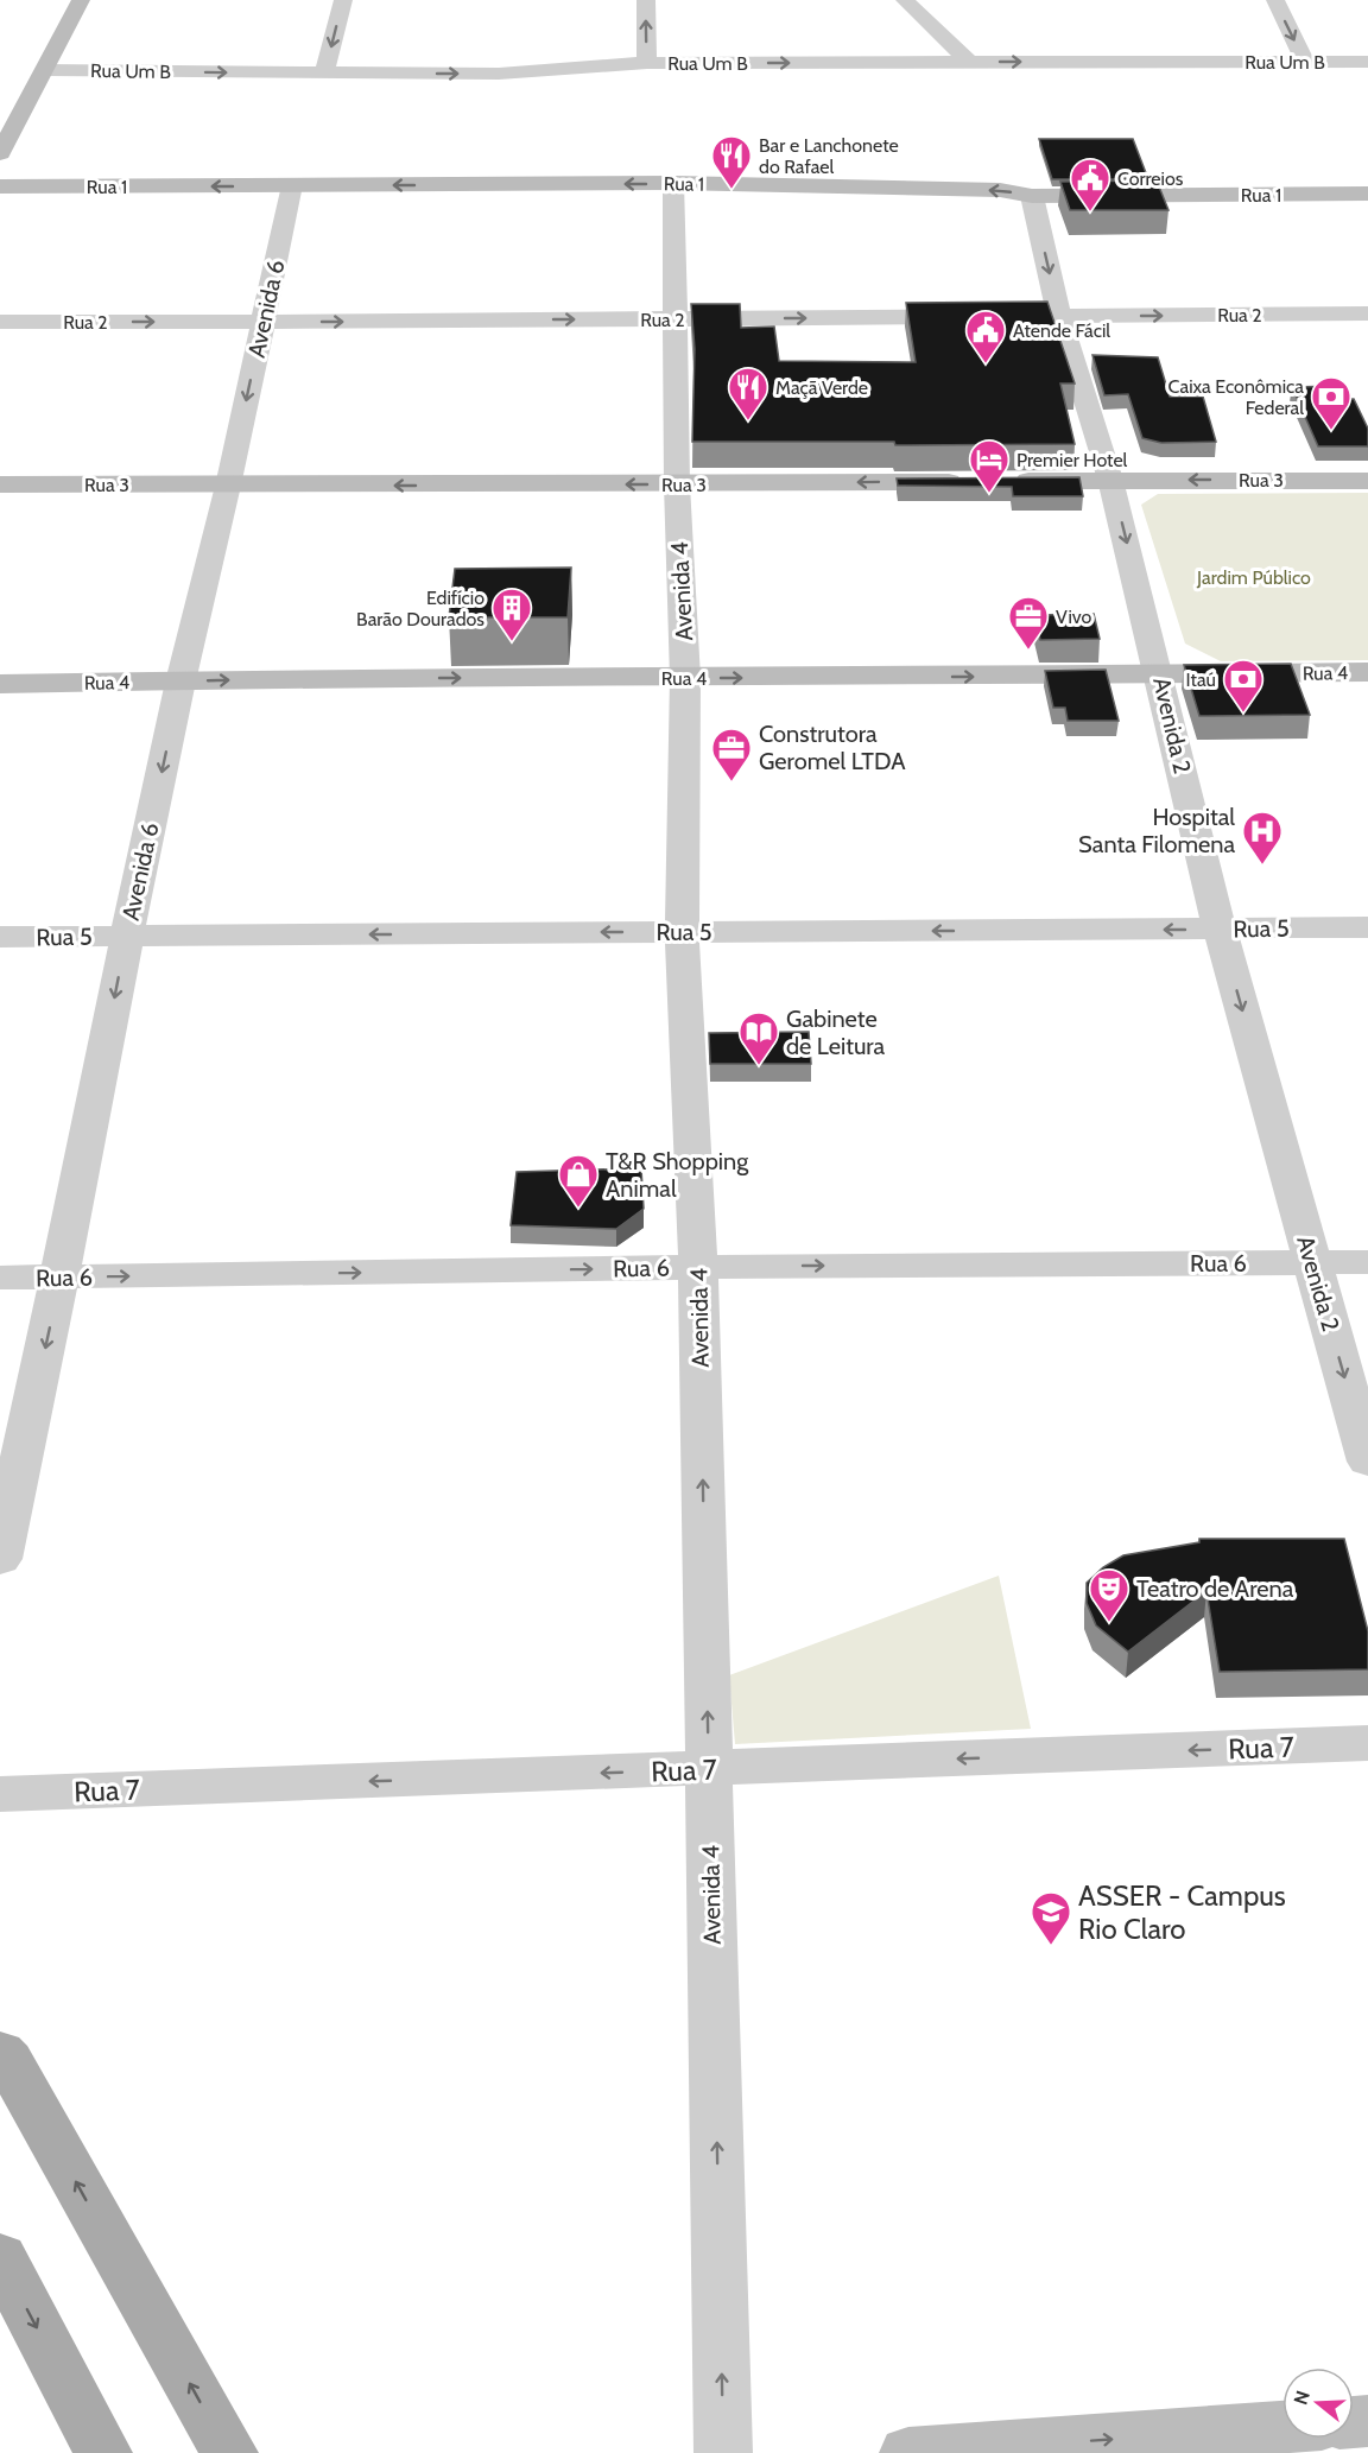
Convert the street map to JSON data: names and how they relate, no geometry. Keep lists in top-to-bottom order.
{
  "streets": {
    "main road": ["Rua 1", "Rua 3", "Rua 4"],
    "street": [
      "Rua Um B",
      "Avenida 6",
      "Rua 2",
      "Avenida 4",
      "Avenida 2",
      "Rua 5",
      "Rua 6",
      "Rua 7"
    ]
  },
  "crossings": [
    ["Rua 1", "Avenida 6"],
    ["Rua 1", "Avenida 4"],
    ["Rua 1", "Avenida 2"],
    ["Avenida 6", "Rua 2"],
    ["Avenida 6", "Rua 3"],
    ["Avenida 6", "Rua 4"],
    ["Avenida 6", "Rua 5"],
    ["Avenida 6", "Rua 6"],
    ["Rua 2", "Avenida 4"],
    ["Rua 2", "Avenida 2"],
    ["Rua 3", "Avenida 4"],
    ["Rua 3", "Avenida 2"],
    ["Avenida 4", "Rua 4"],
    ["Avenida 4", "Rua 5"],
    ["Avenida 4", "Rua 6"],
    ["Avenida 4", "Rua 7"],
    ["Rua 4", "Avenida 2"],
    ["Avenida 2", "Rua 5"],
    ["Avenida 2", "Rua 6"]
  ],
  "one_way": [
    "Rua Um B",
    "Rua 1",
    "Avenida 6",
    "Rua 2",
    "Rua 3",
    "Avenida 4",
    "Rua 4",
    "Avenida 2",
    "Rua 5",
    "Rua 6",
    "Rua 7"
  ],
  "parks": ["Jardim Público"],
  "places": {
    "restaurant": ["Bar e Lanchonete do Rafael", "Maçã Verde"],
    "public building": ["Correios", "Atende Fácil"],
    "bank": ["Caixa Econômica Federal", "Itaú"],
    "hotel": ["Premier Hotel"],
    "building": ["Edifício Barão Dourados"],
    "office": ["Vivo", "Construtora Geromel LTDA"],
    "hospital": ["Hospital Santa Filomena"],
    "library": ["Gabinete de Leitura"],
    "shop": ["T&R Shopping Animal"],
    "theatre": ["Teatro de Arena"],
    "school or university": ["ASSER - Campus Rio Claro"]
  },
  "north": "left"
}
